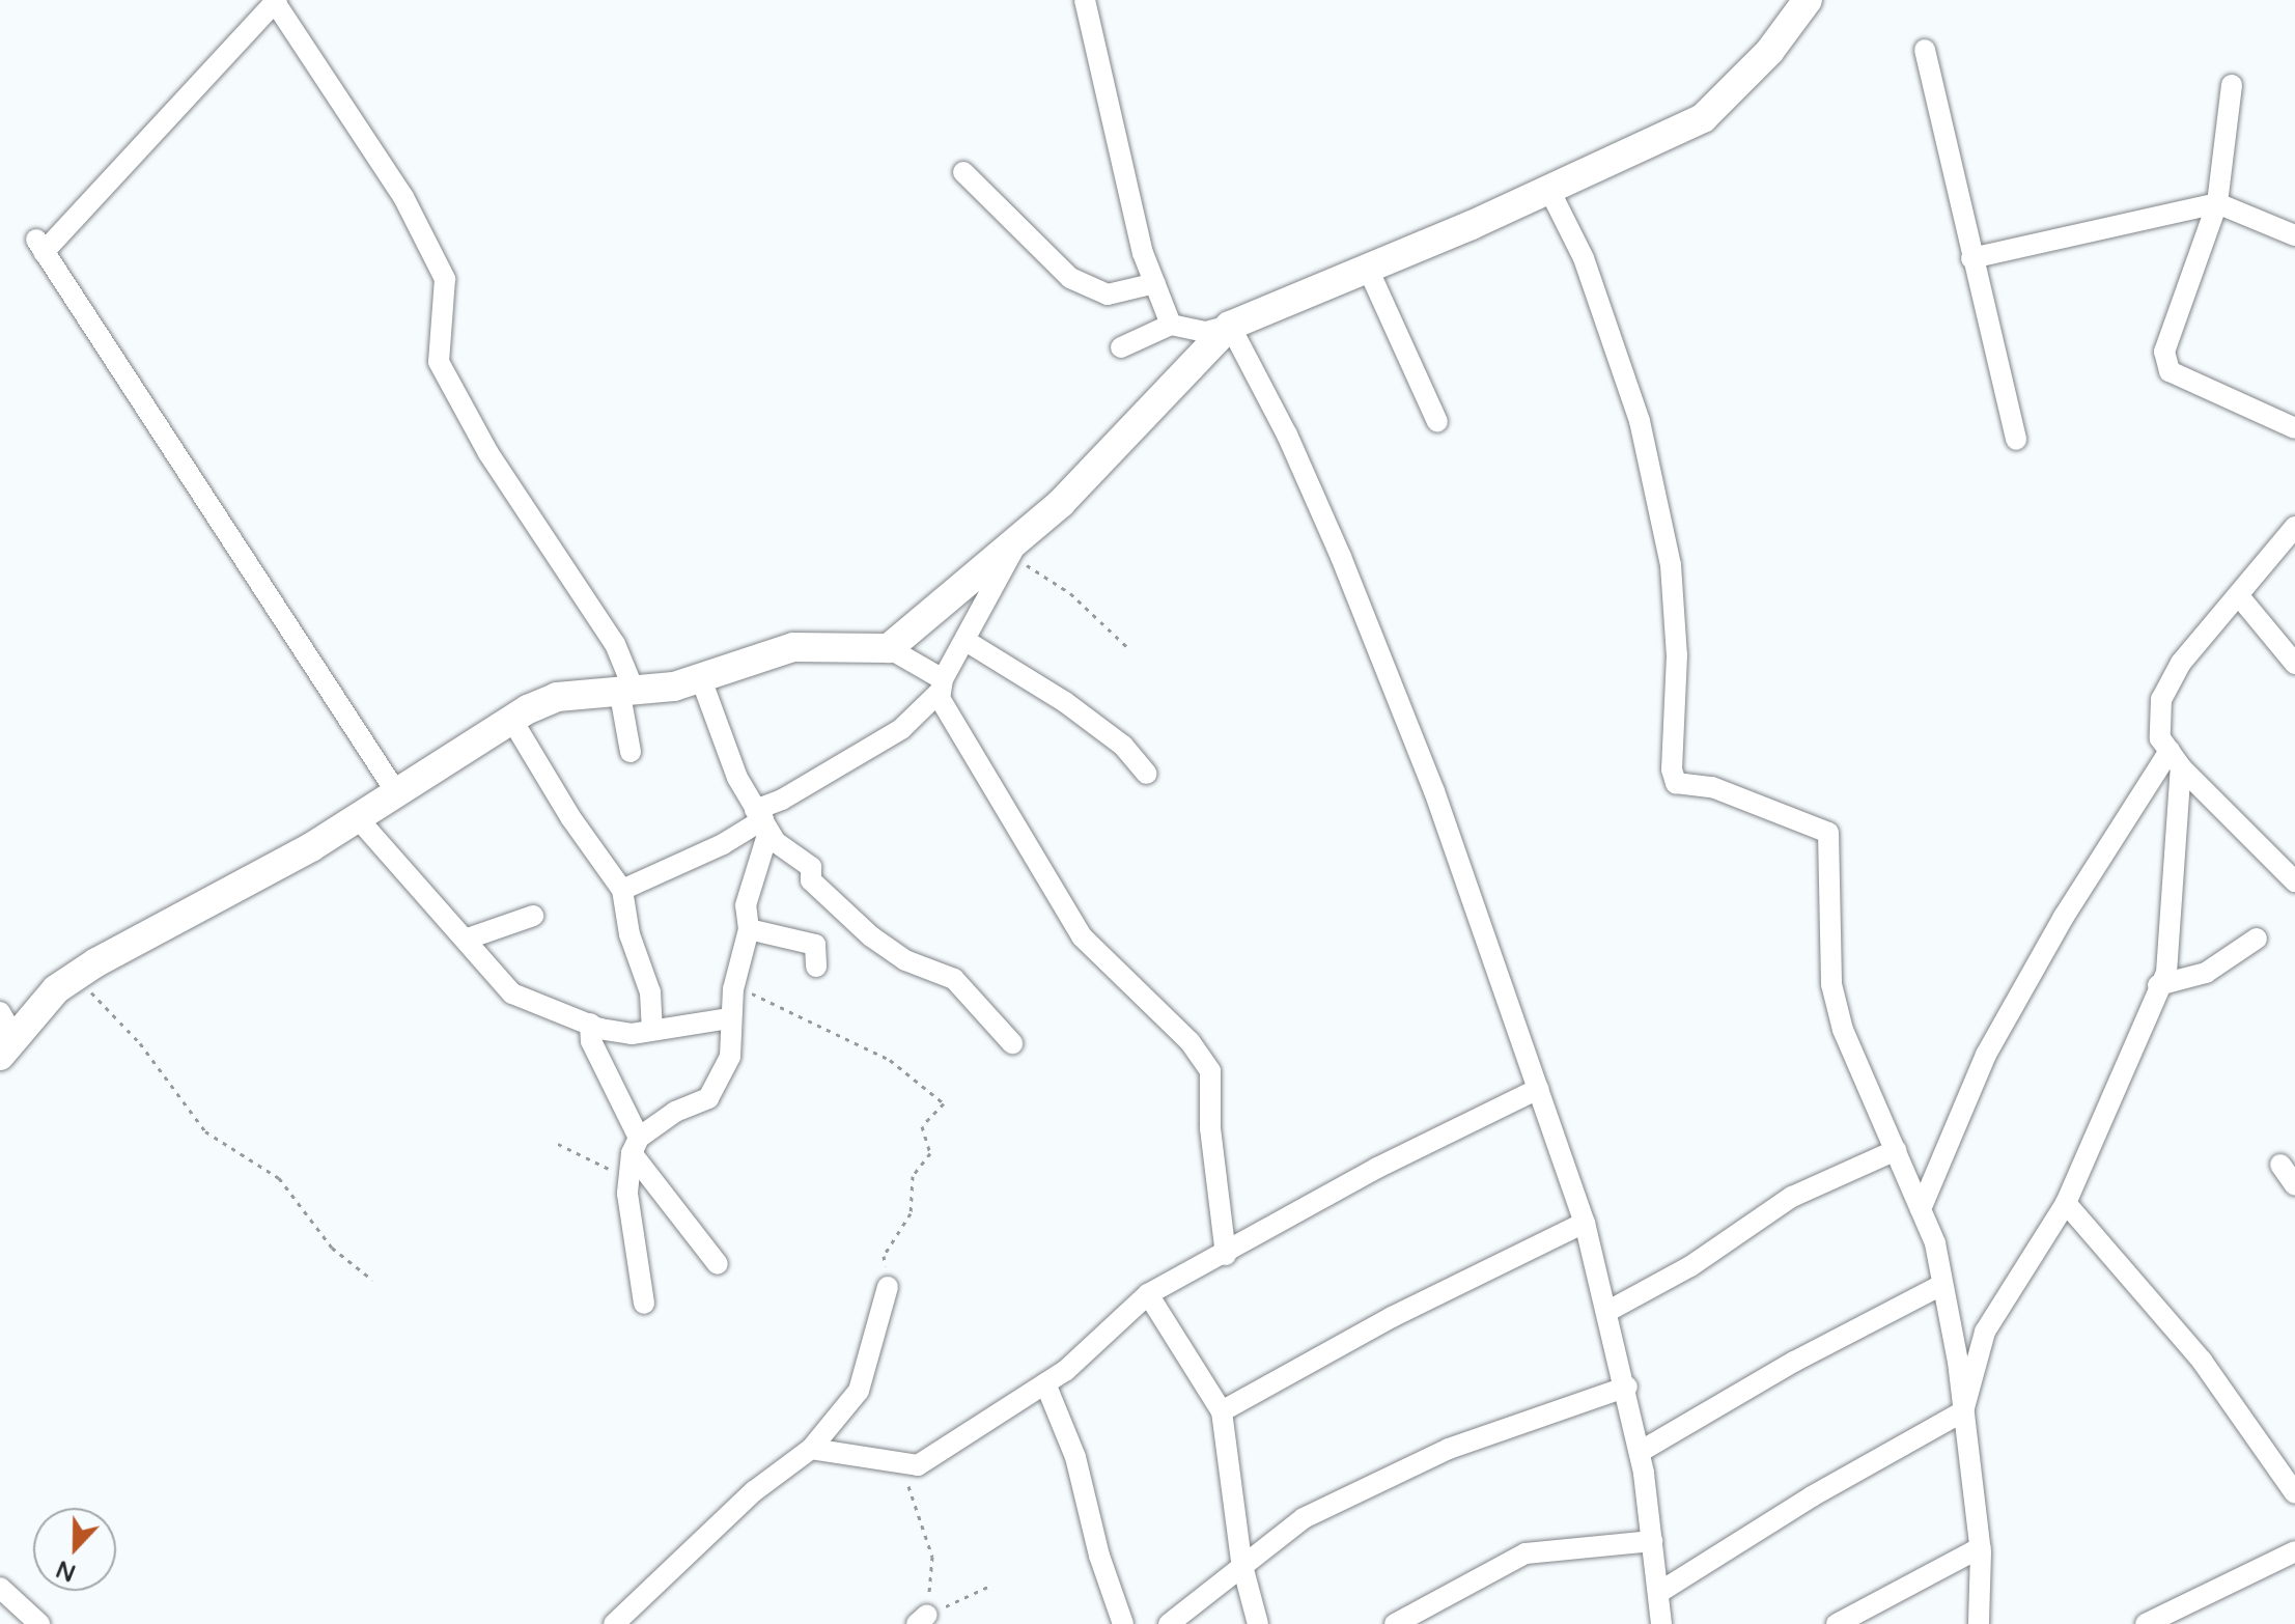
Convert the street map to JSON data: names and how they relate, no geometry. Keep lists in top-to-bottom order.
{
  "north": "bottom"
}
